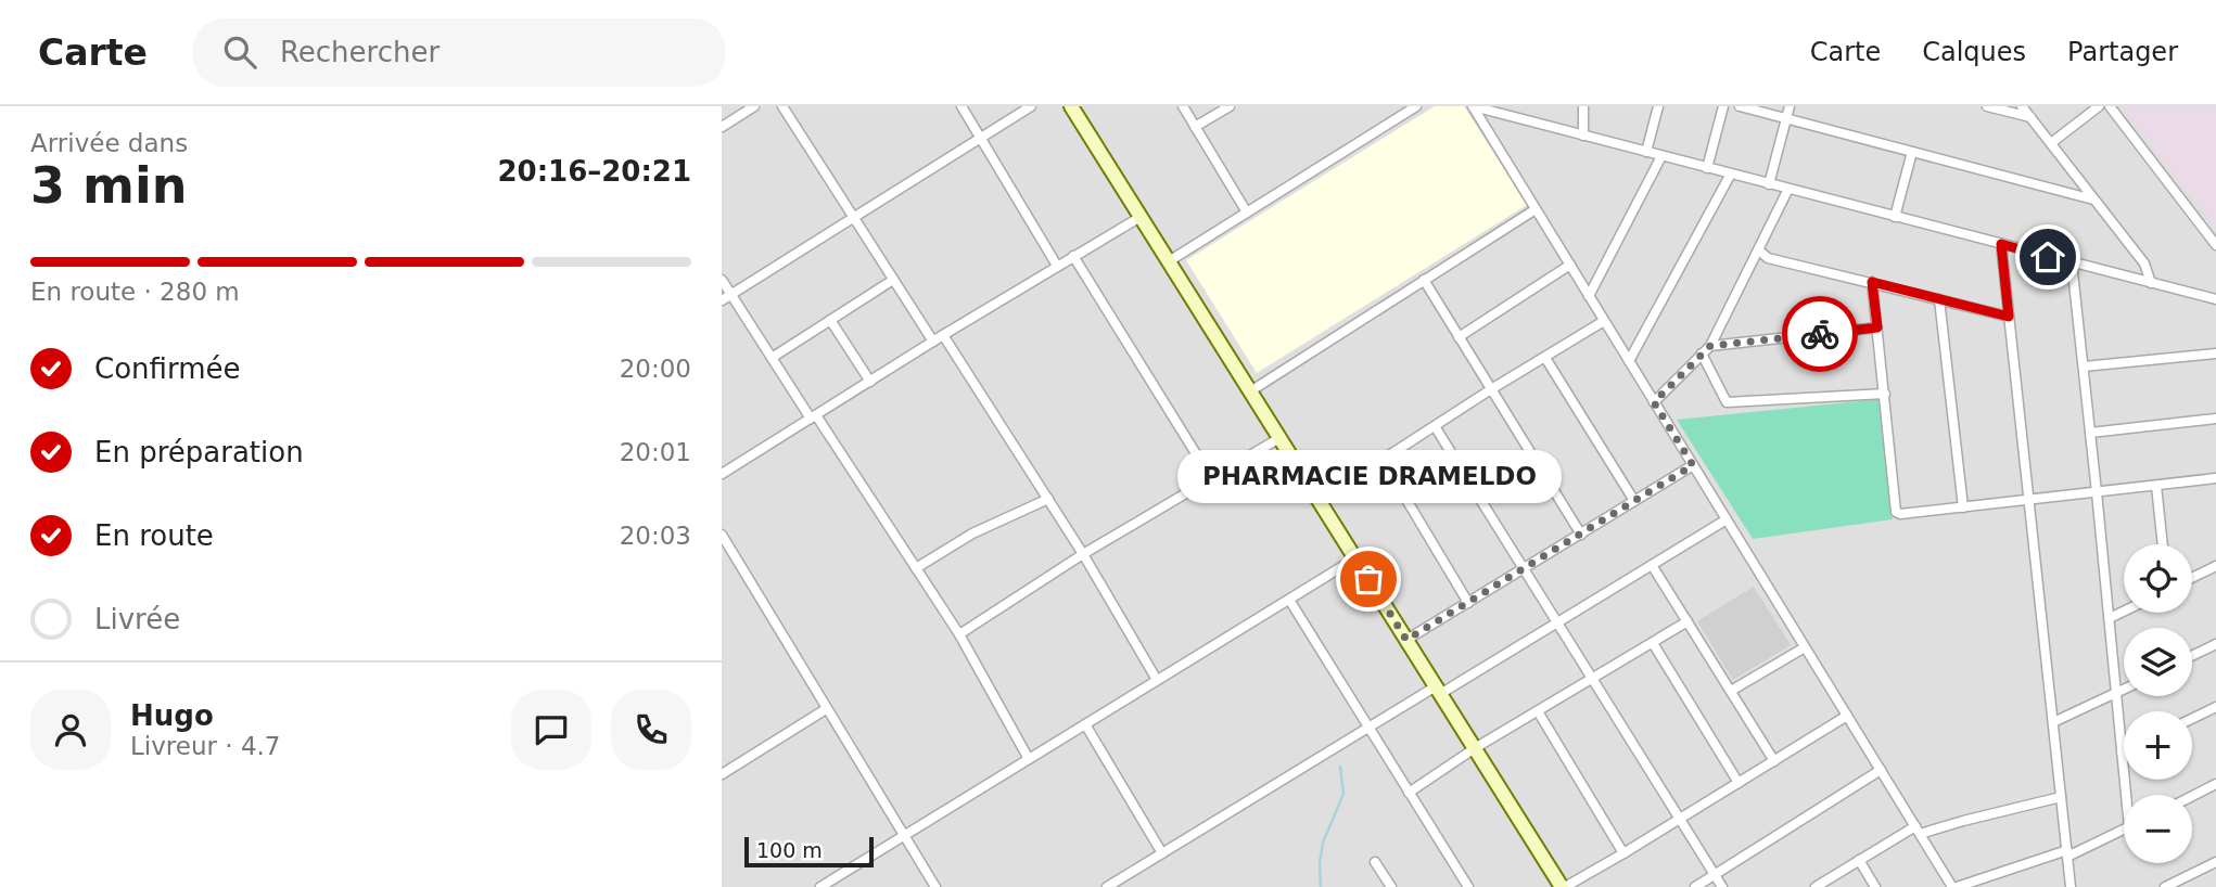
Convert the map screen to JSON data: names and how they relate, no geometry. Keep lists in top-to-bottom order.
{
  "places": ["PHARMACIE DRAMELDO"],
  "scale_bar": "100 m",
  "page": {
    "header": "Carte",
    "search": "Rechercher",
    "nav": ["Carte", "Calques", "Partager"],
    "heading": ["3 min", "Arrivée dans", "20:16–20:21"],
    "panel": ["Hugo", "Livreur · 4.7"],
    "bar": "En route · 280 m",
    "list": [
      ["Confirmée", "20:00"],
      ["En préparation", "20:01"],
      ["En route", "20:03"],
      "Livrée"
    ],
    "bubble": "PHARMACIE DRAMELDO",
    "map_buttons": ["+", "−"],
    "scale": "100 m"
  }
}
